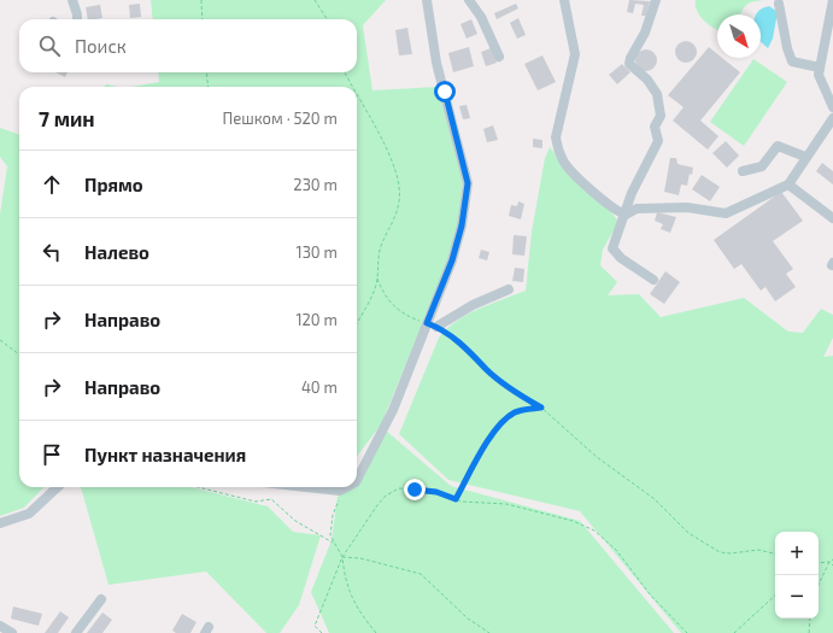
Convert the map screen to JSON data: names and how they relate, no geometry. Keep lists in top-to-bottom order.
{
  "north": "bottom right",
  "page": {
    "search": "Поиск",
    "heading": ["7 мин", "Пешком · 520 m"],
    "list": [
      ["Прямо", "230 m"],
      ["Налево", "130 m"],
      ["Направо", "120 m"],
      ["Направо", "40 m"],
      "Пункт назначения"
    ],
    "map_buttons": ["+", "−"]
  }
}
